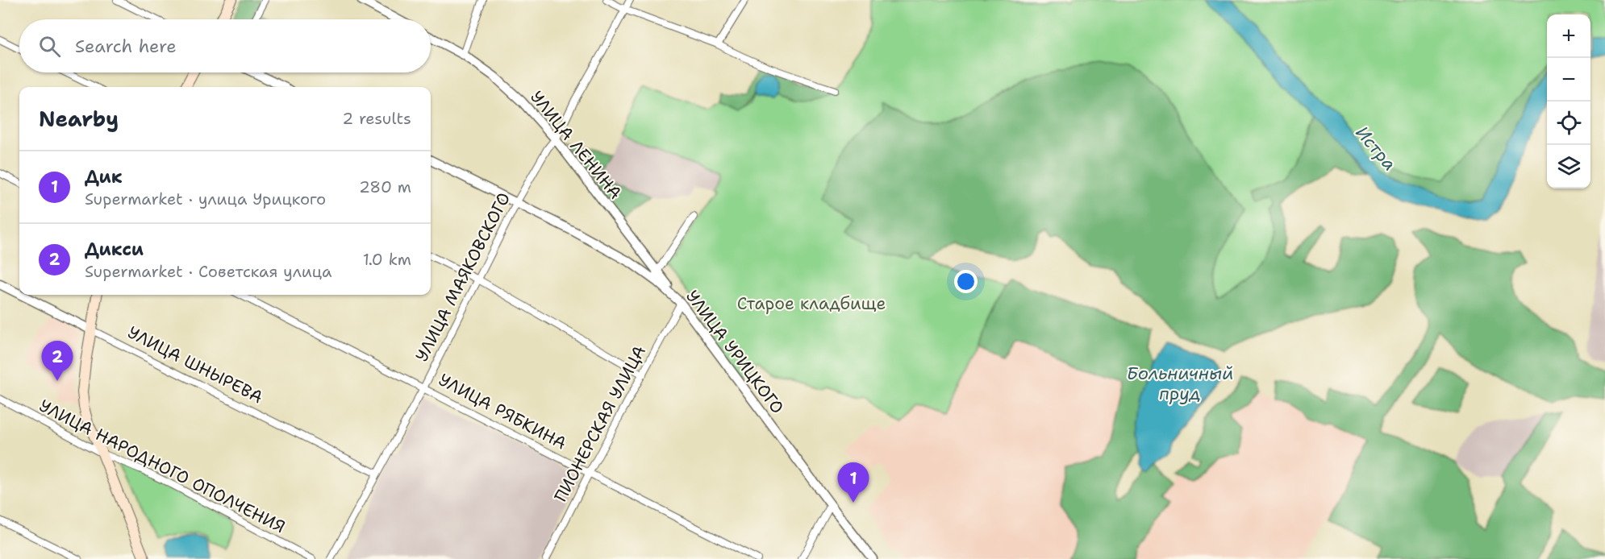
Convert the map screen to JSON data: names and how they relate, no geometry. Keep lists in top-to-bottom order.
{
  "streets": {
    "street": [
      "УЛИЦА ЛЕНИНА",
      "УЛИЦА МАЯКОВСКОГО",
      "УЛИЦА УРИЦКОГО",
      "УЛИЦА ШНЫРЕВА",
      "УЛИЦА РЯБКИНА",
      "ПИОНЕРСКАЯ УЛИЦА",
      "УЛИЦА НАРОДНОГО ОПОЛЧЕНИЯ"
    ]
  },
  "crossings": [
    ["УЛИЦА ЛЕНИНА", "УЛИЦА МАЯКОВСКОГО"],
    ["УЛИЦА ЛЕНИНА", "УЛИЦА УРИЦКОГО"],
    ["УЛИЦА ЛЕНИНА", "ПИОНЕРСКАЯ УЛИЦА"],
    ["УЛИЦА МАЯКОВСКОГО", "УЛИЦА ШНЫРЕВА"],
    ["УЛИЦА МАЯКОВСКОГО", "УЛИЦА РЯБКИНА"],
    ["УЛИЦА УРИЦКОГО", "ПИОНЕРСКАЯ УЛИЦА"],
    ["УЛИЦА РЯБКИНА", "ПИОНЕРСКАЯ УЛИЦА"]
  ],
  "water": ["Истра", "Больничный пруд"],
  "parks": ["Старое кладбище"],
  "page": {
    "map_buttons": ["+", "−"],
    "search": "Search here",
    "heading": ["Nearby", "2 results"],
    "list": [
      {
        "mark": "1",
        "name": "Дик",
        "note": "Supermarket · улица Урицкого",
        "value": "280 m"
      },
      {
        "mark": "2",
        "name": "Дикси",
        "note": "Supermarket · Советская улица",
        "value": "1.0 km"
      }
    ],
    "pins": ["2", "1"]
  }
}
